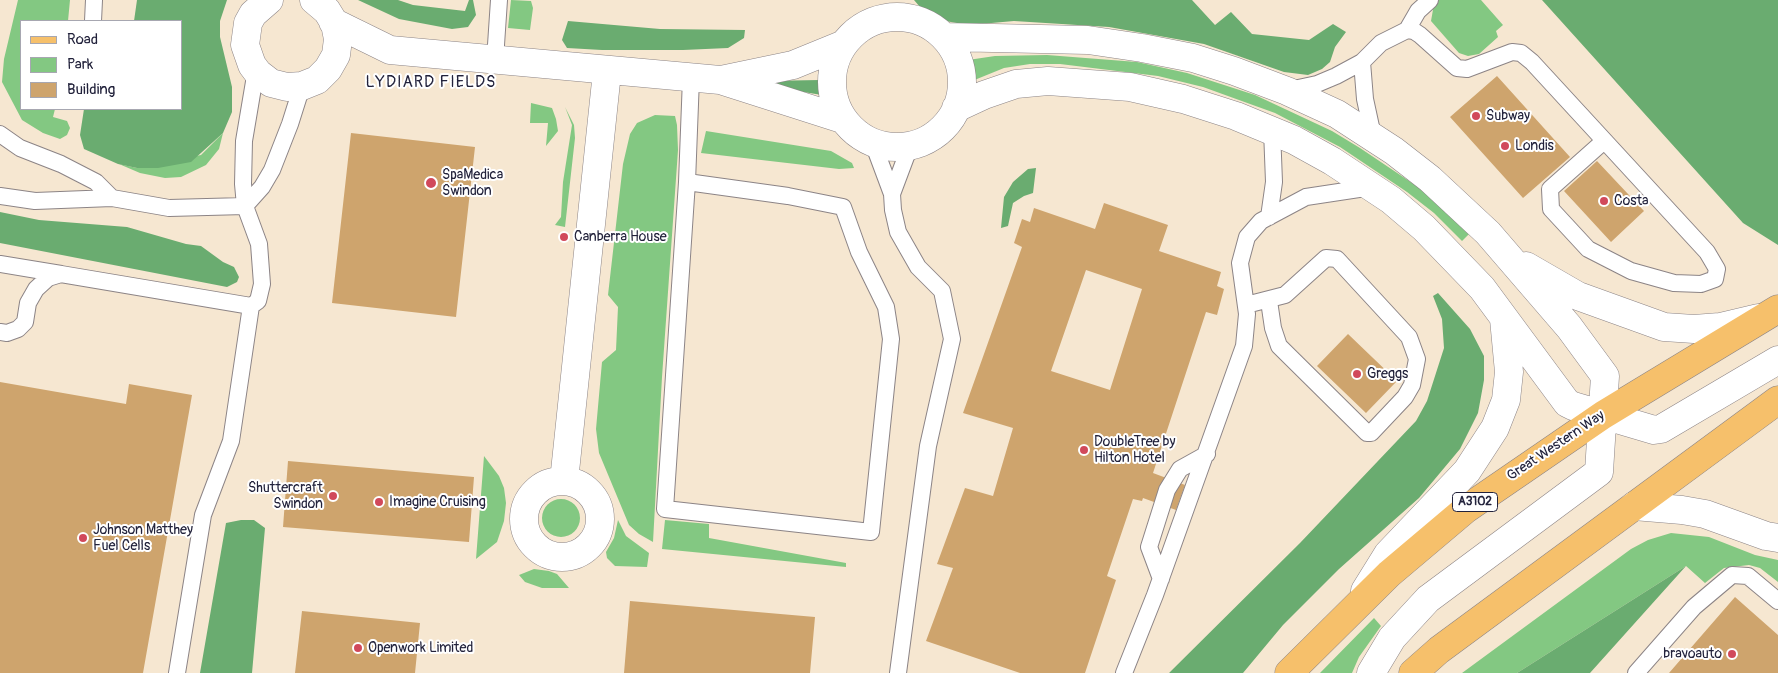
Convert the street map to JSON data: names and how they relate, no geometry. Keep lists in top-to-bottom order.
{
  "streets": {
    "main road": ["Great Western Way", "A3102"]
  },
  "districts": ["LYDIARD FIELDS"],
  "places": [
    "Subway",
    "Londis",
    "SpaMedica Swindon",
    "Costa",
    "Canberra House",
    "Greggs",
    "DoubleTree by Hilton Hotel",
    "Shuttercraft Swindon",
    "Imagine Cruising",
    "Johnson Matthey Fuel Cells",
    "Openwork Limited",
    "bravoauto"
  ],
  "legend": ["Road", "Park", "Building"]
}
